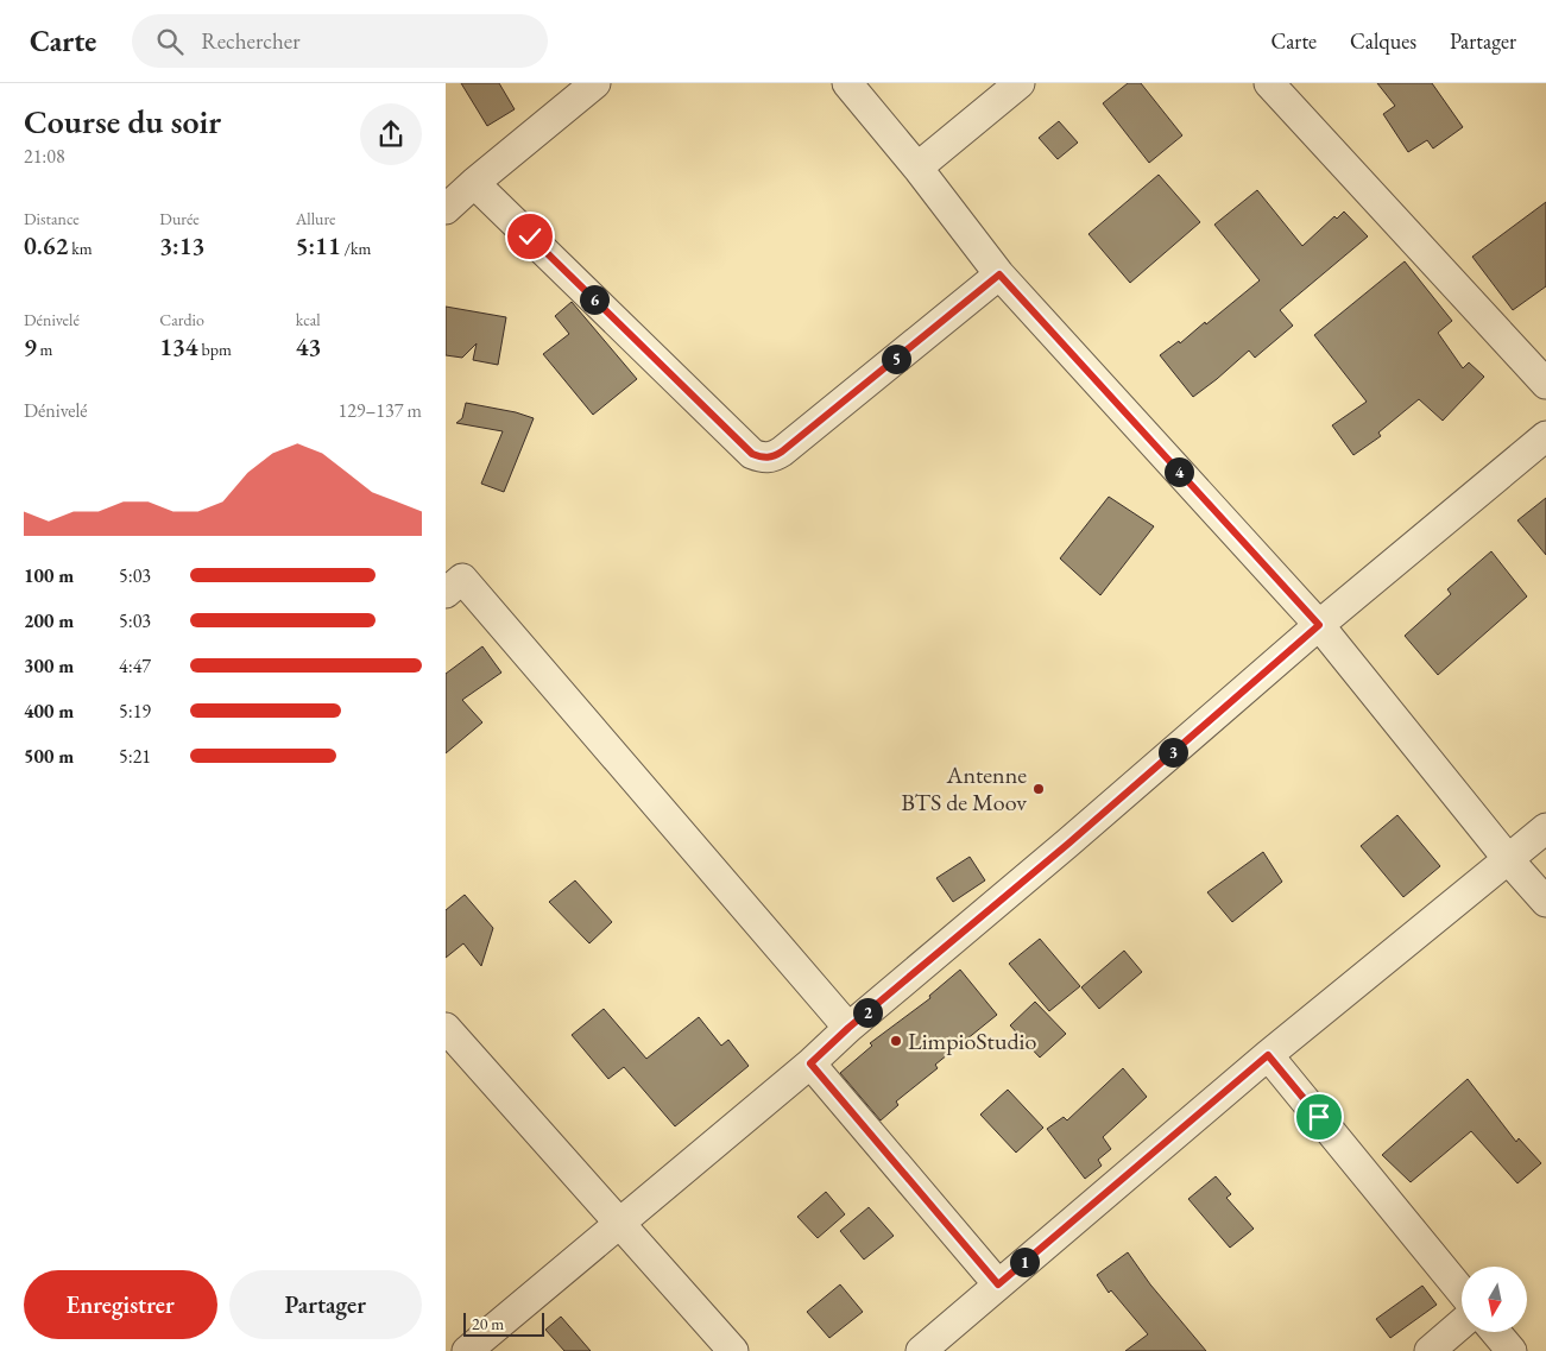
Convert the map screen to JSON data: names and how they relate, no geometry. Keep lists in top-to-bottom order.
{
  "places": ["Antenne BTS de Moov", "LimpioStudio"],
  "scale_bar": "20 m",
  "north": "bottom",
  "page": {
    "header": "Carte",
    "search": "Rechercher",
    "nav": ["Carte", "Calques", "Partager"],
    "heading": ["Course du soir", "21:08"],
    "stats": [
      ["Distance", "0.62 km"],
      ["Durée", "3:13"],
      ["Allure", "5:11 /km"],
      ["Dénivelé", "9 m"],
      ["Cardio", "134 bpm"],
      ["kcal", "43"]
    ],
    "pins": [
      "6",
      "5",
      "4",
      "3",
      "2",
      "1"
    ],
    "chart": ["Dénivelé", "129–137 m"],
    "list": [
      {
        "name": "100 m",
        "note": "5:03"
      },
      {
        "name": "200 m",
        "note": "5:03"
      },
      {
        "name": "300 m",
        "note": "4:47"
      },
      {
        "name": "400 m",
        "note": "5:19"
      },
      {
        "name": "500 m",
        "note": "5:21"
      }
    ],
    "buttons": ["Enregistrer", "Partager"],
    "scale": "20 m"
  }
}
